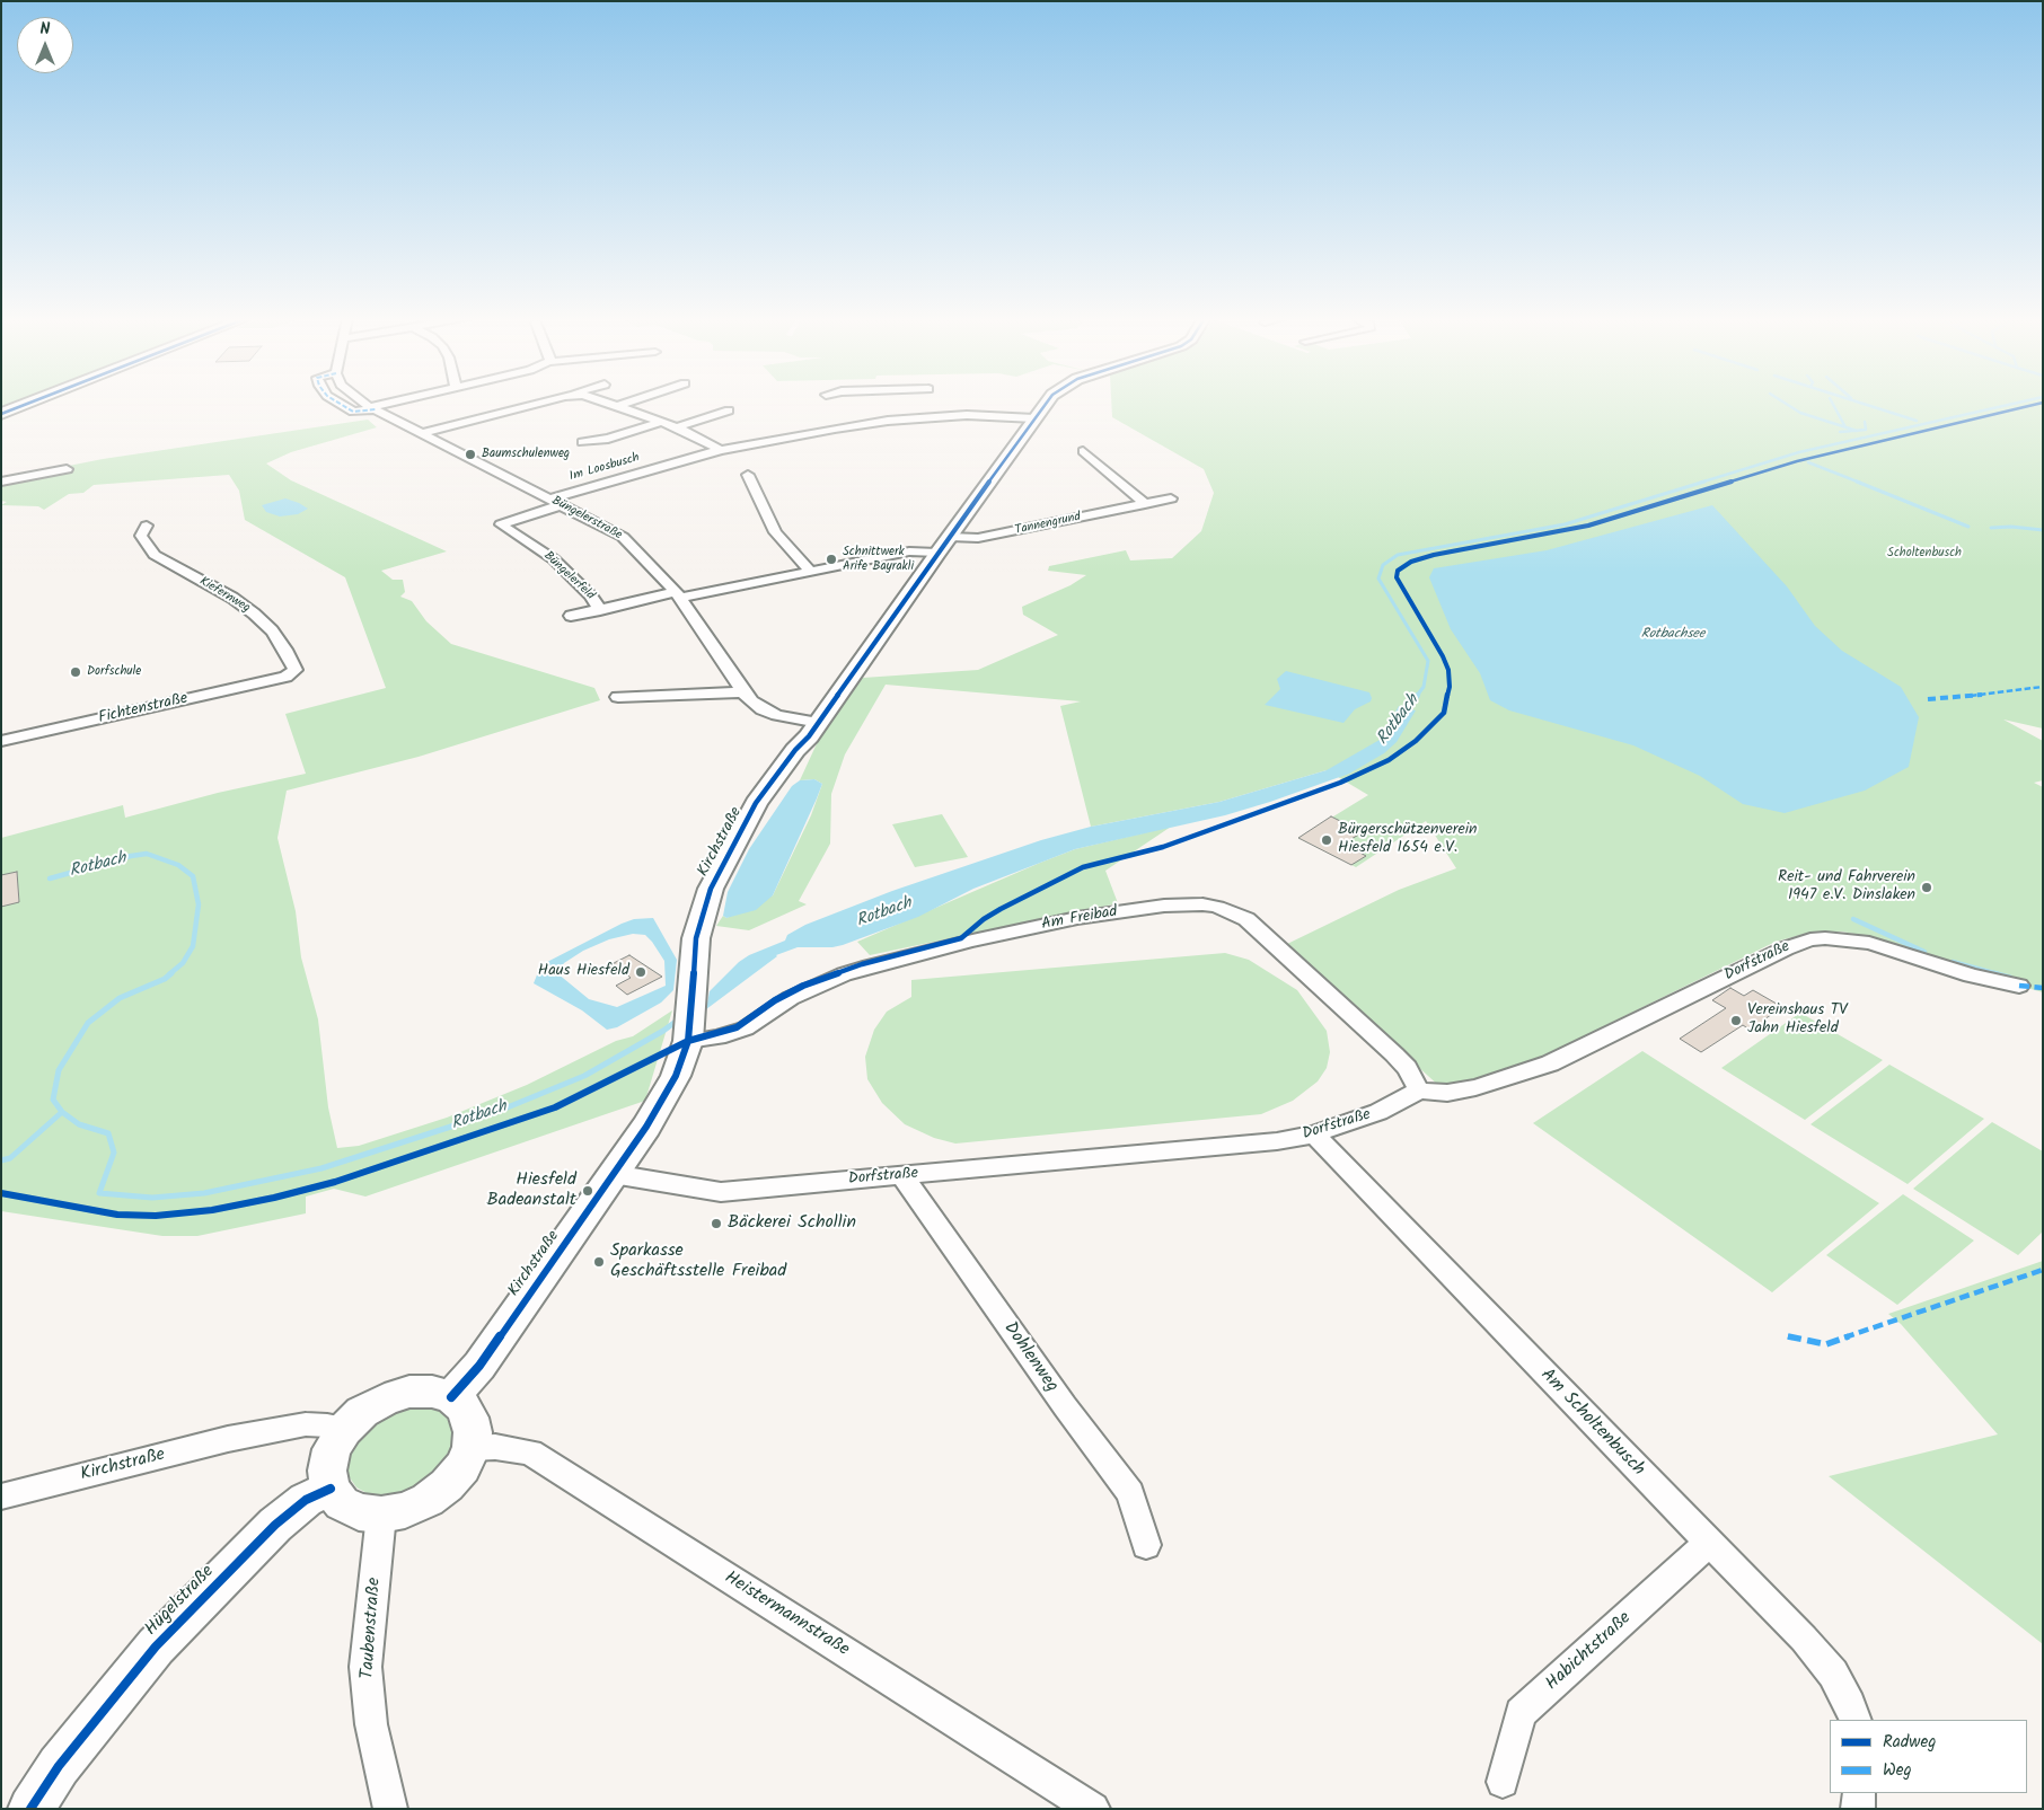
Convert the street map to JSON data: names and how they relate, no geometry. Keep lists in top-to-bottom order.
{
  "streets": {
    "street": [
      "Im Loosbusch",
      "Büngelerstraße",
      "Tannengrund",
      "Büngelerfeld",
      "Kiefernweg",
      "Fichtenstraße",
      "Kirchstraße",
      "Am Freibad",
      "Dorfstraße",
      "Dohlenweg",
      "Am Scholtenbusch",
      "Hügelstraße",
      "Heistermannstraße",
      "Taubenstraße",
      "Habichtstraße"
    ]
  },
  "crossings": [
    ["Im Loosbusch", "Büngelerstraße"],
    ["Im Loosbusch", "Büngelerfeld"],
    ["Im Loosbusch", "Kirchstraße"],
    ["Büngelerstraße", "Büngelerfeld"],
    ["Büngelerstraße", "Kirchstraße"],
    ["Tannengrund", "Kirchstraße"],
    ["Kiefernweg", "Fichtenstraße"],
    ["Kirchstraße", "Am Freibad"],
    ["Kirchstraße", "Dorfstraße"],
    ["Kirchstraße", "Hügelstraße"],
    ["Kirchstraße", "Heistermannstraße"],
    ["Kirchstraße", "Taubenstraße"],
    ["Am Freibad", "Dorfstraße"],
    ["Dorfstraße", "Dohlenweg"],
    ["Dorfstraße", "Am Scholtenbusch"],
    ["Am Scholtenbusch", "Habichtstraße"],
    ["Hügelstraße", "Heistermannstraße"],
    ["Hügelstraße", "Taubenstraße"],
    ["Heistermannstraße", "Taubenstraße"]
  ],
  "water": ["Rotbachsee", "Rotbach"],
  "parks": ["Scholtenbusch"],
  "places": [
    "Baumschulenweg",
    "Schnittwerk Arife Bayrakli",
    "Dorfschule",
    "Bürgerschützenverein Hiesfeld 1654 e.V.",
    "Reit- und Fahrverein 1947 e.V. Dinslaken",
    "Haus Hiesfeld",
    "Vereinshaus TV Jahn Hiesfeld",
    "Hiesfeld Badeanstalt",
    "Bäckerei Schollin",
    "Sparkasse Geschäftsstelle Freibad"
  ],
  "legend": ["Radweg", "Weg"],
  "north": "top"
}
